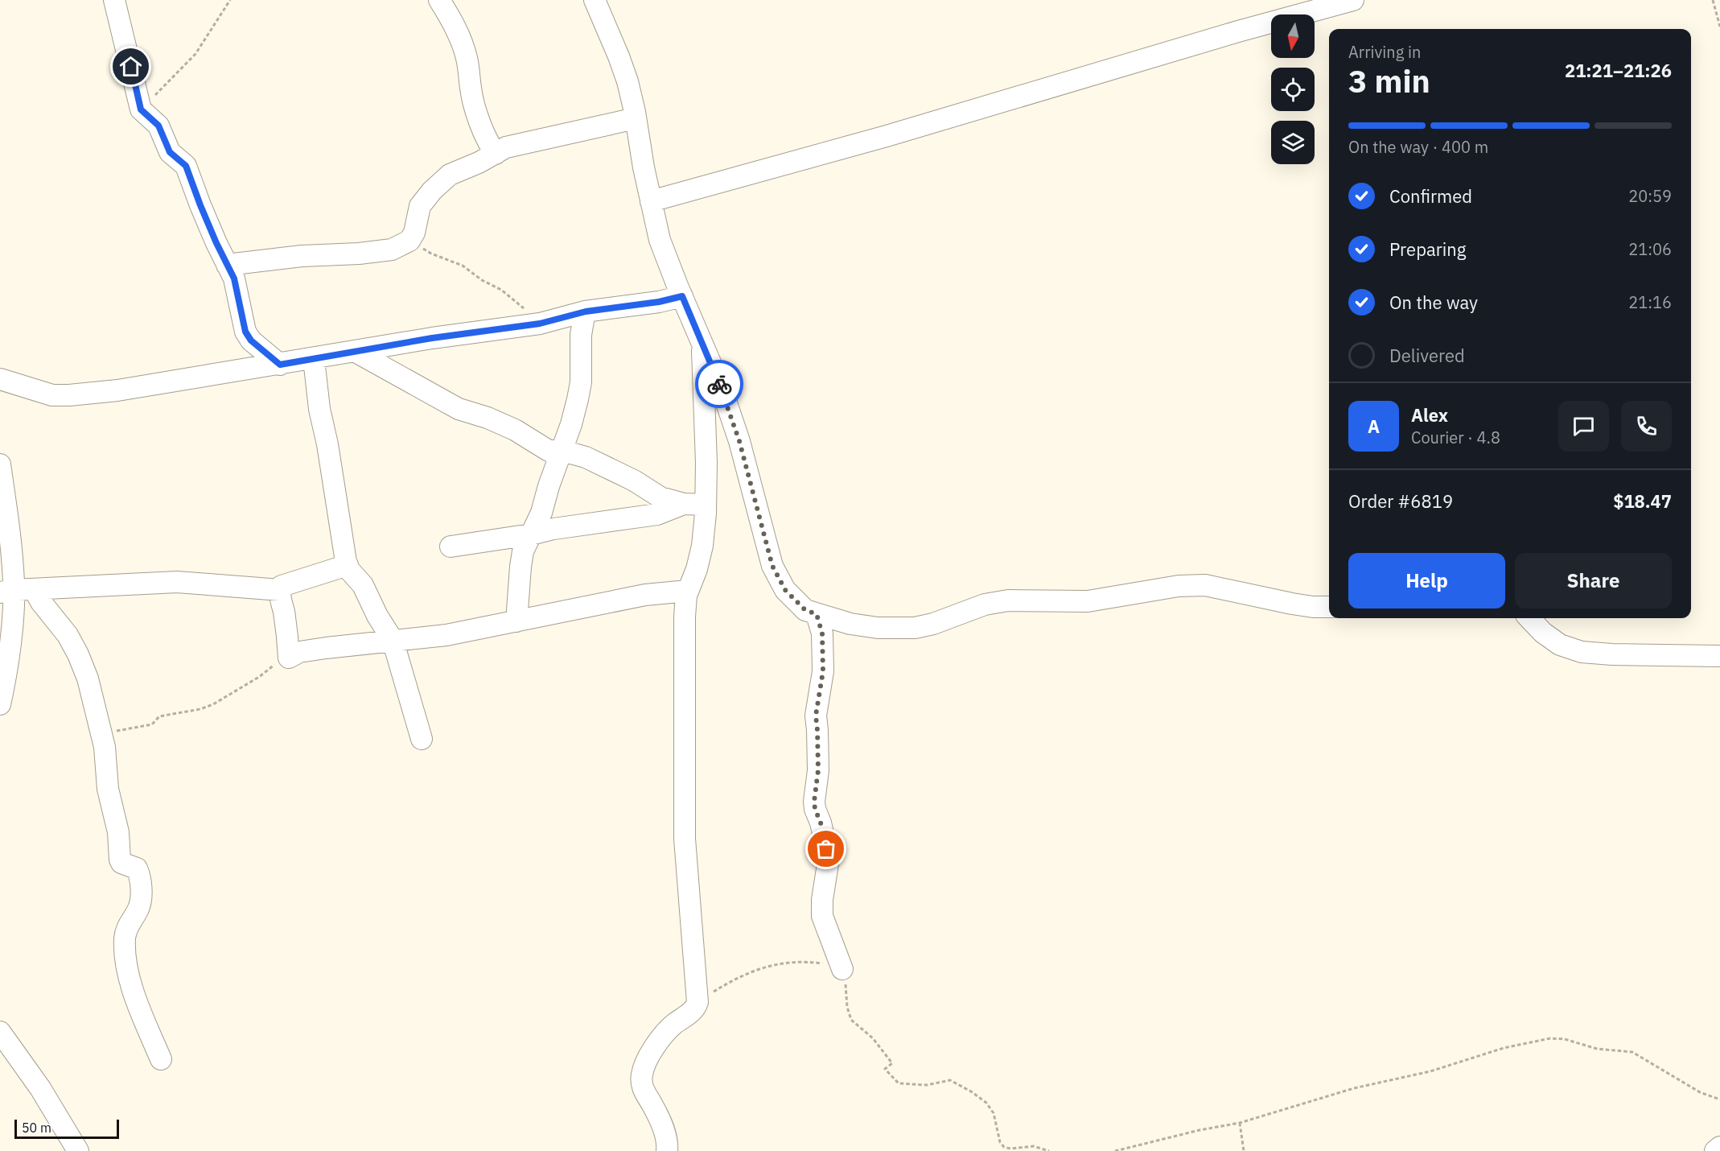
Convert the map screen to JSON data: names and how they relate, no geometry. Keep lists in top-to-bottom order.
{
  "scale_bar": "50 m",
  "north": "bottom",
  "page": {
    "heading": ["3 min", "Arriving in", "21:21–21:26"],
    "panel": [
      "Alex",
      "Courier · 4.8",
      "Order #6819",
      "$18.47"
    ],
    "bar": "On the way · 400 m",
    "list": [
      ["Confirmed", "20:59"],
      ["Preparing", "21:06"],
      ["On the way", "21:16"],
      "Delivered"
    ],
    "round": "A",
    "buttons": ["Help", "Share"],
    "scale": "50 m"
  }
}
